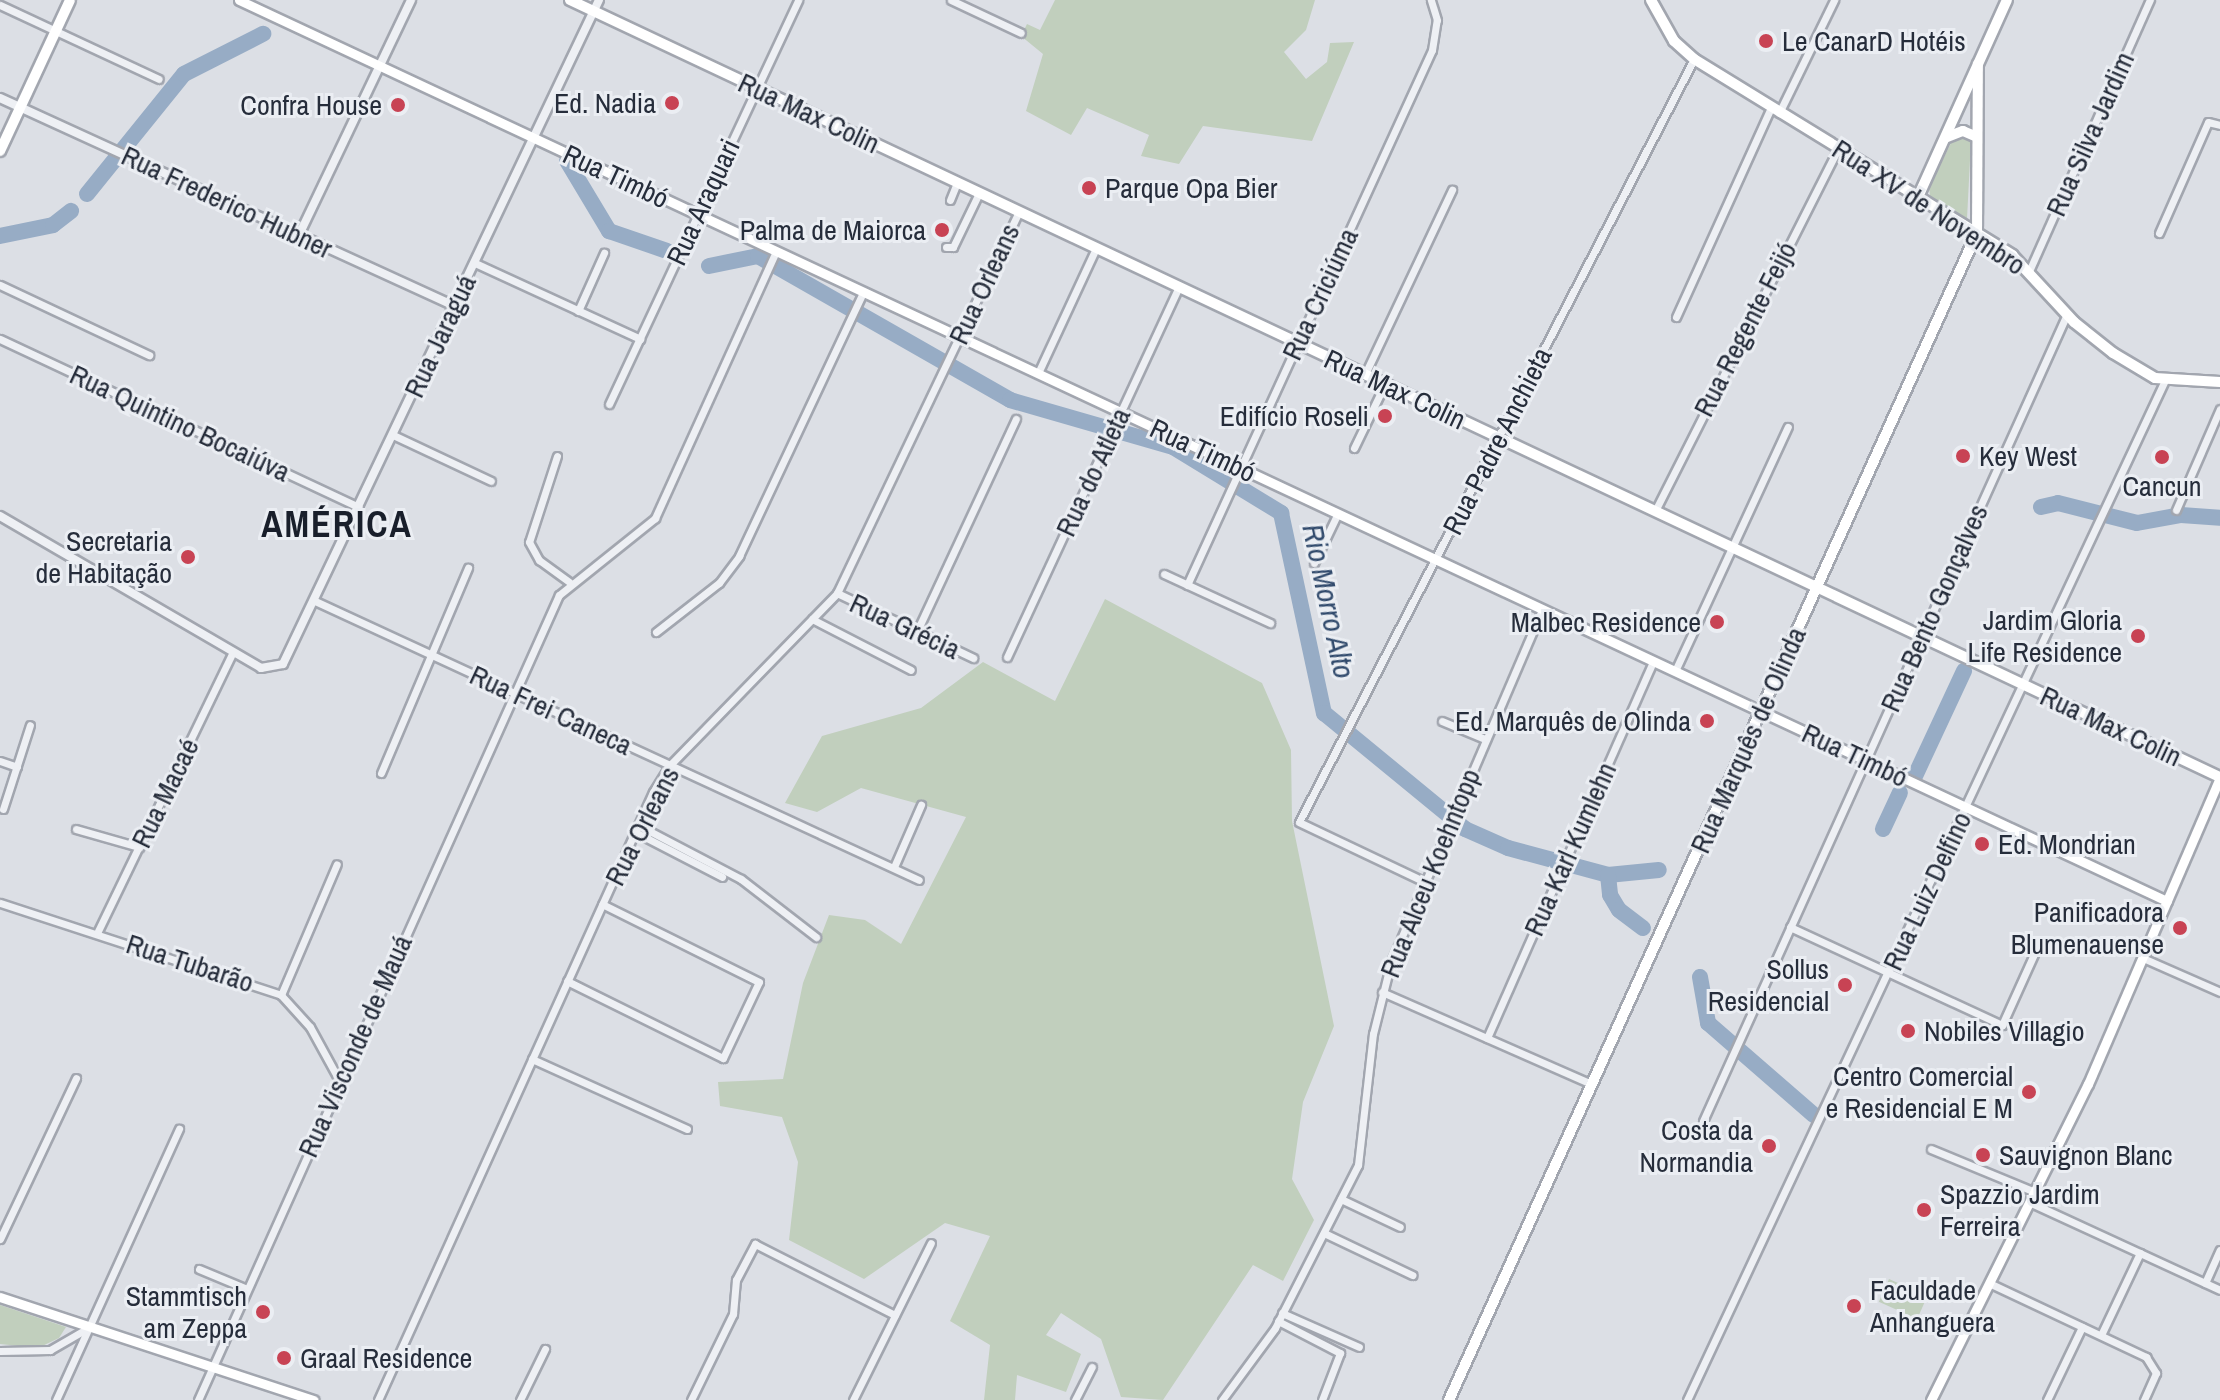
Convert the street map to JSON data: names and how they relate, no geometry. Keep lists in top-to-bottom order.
{
  "streets": {
    "main road": [
      "Rua Max Colin",
      "Rua Timbó",
      "Rua XV de Novembro",
      "Rua Marquês de Olinda"
    ],
    "street": [
      "Rua Silva Jardim",
      "Rua Frederico Hubner",
      "Rua Araquari",
      "Rua Orleans",
      "Rua Criciúma",
      "Rua Regente Feijó",
      "Rua Jaraguá",
      "Rua Quintino Bocaiúva",
      "Rua Padre Anchieta",
      "Rua do Atleta",
      "Rua Bento Gonçalves",
      "Rua Grécia",
      "Rua Frei Caneca",
      "Rua Macaé",
      "Rua Karl Kumlehn",
      "Rua Alceu Koehntopp",
      "Rua Luiz Delfino",
      "Rua Tubarão",
      "Rua Visconde de Mauá"
    ]
  },
  "crossings": [
    ["Rua Max Colin", "Rua Araquari"],
    ["Rua Max Colin", "Rua Orleans"],
    ["Rua Max Colin", "Rua Criciúma"],
    ["Rua Max Colin", "Rua Regente Feijó"],
    ["Rua Max Colin", "Rua Jaraguá"],
    ["Rua Max Colin", "Rua Padre Anchieta"],
    ["Rua Max Colin", "Rua do Atleta"],
    ["Rua Max Colin", "Rua Bento Gonçalves"],
    ["Rua Max Colin", "Rua Marquês de Olinda"],
    ["Rua Max Colin", "Rua Luiz Delfino"],
    ["Rua Silva Jardim", "Rua XV de Novembro"],
    ["Rua Timbó", "Rua Araquari"],
    ["Rua Timbó", "Rua Orleans"],
    ["Rua Timbó", "Rua Criciúma"],
    ["Rua Timbó", "Rua Jaraguá"],
    ["Rua Timbó", "Rua Padre Anchieta"],
    ["Rua Timbó", "Rua do Atleta"],
    ["Rua Timbó", "Rua Bento Gonçalves"],
    ["Rua Timbó", "Rua Marquês de Olinda"],
    ["Rua Timbó", "Rua Karl Kumlehn"],
    ["Rua Timbó", "Rua Alceu Koehntopp"],
    ["Rua Timbó", "Rua Luiz Delfino"],
    ["Rua Frederico Hubner", "Rua Jaraguá"],
    ["Rua XV de Novembro", "Rua Regente Feijó"],
    ["Rua XV de Novembro", "Rua Padre Anchieta"],
    ["Rua XV de Novembro", "Rua Bento Gonçalves"],
    ["Rua XV de Novembro", "Rua Marquês de Olinda"],
    ["Rua XV de Novembro", "Rua Luiz Delfino"],
    ["Rua Orleans", "Rua Grécia"],
    ["Rua Orleans", "Rua Frei Caneca"],
    ["Rua Jaraguá", "Rua Quintino Bocaiúva"],
    ["Rua Jaraguá", "Rua Frei Caneca"],
    ["Rua Jaraguá", "Rua Macaé"],
    ["Rua Padre Anchieta", "Rua Alceu Koehntopp"],
    ["Rua Frei Caneca", "Rua Visconde de Mauá"],
    ["Rua Macaé", "Rua Tubarão"],
    ["Rua Tubarão", "Rua Visconde de Mauá"]
  ],
  "districts": ["AMÉRICA"],
  "water": ["Rio Morro Alto"],
  "places": [
    "Le CanarD Hotéis",
    "Ed. Nadia",
    "Confra House",
    "Parque Opa Bier",
    "Palma de Maiorca",
    "Edifício Roseli",
    "Key West",
    "Cancun",
    "Secretaria de Habitação",
    "Malbec Residence",
    "Jardim Gloria Life Residence",
    "Ed. Marquês de Olinda",
    "Ed. Mondrian",
    "Panificadora Blumenauense",
    "Sollus Residencial",
    "Nobiles Villagio",
    "Centro Comercial e Residencial E M",
    "Costa da Normandia",
    "Sauvignon Blanc",
    "Spazzio Jardim Ferreira",
    "Faculdade Anhanguera",
    "Stammtisch am Zeppa",
    "Graal Residence"
  ]
}
